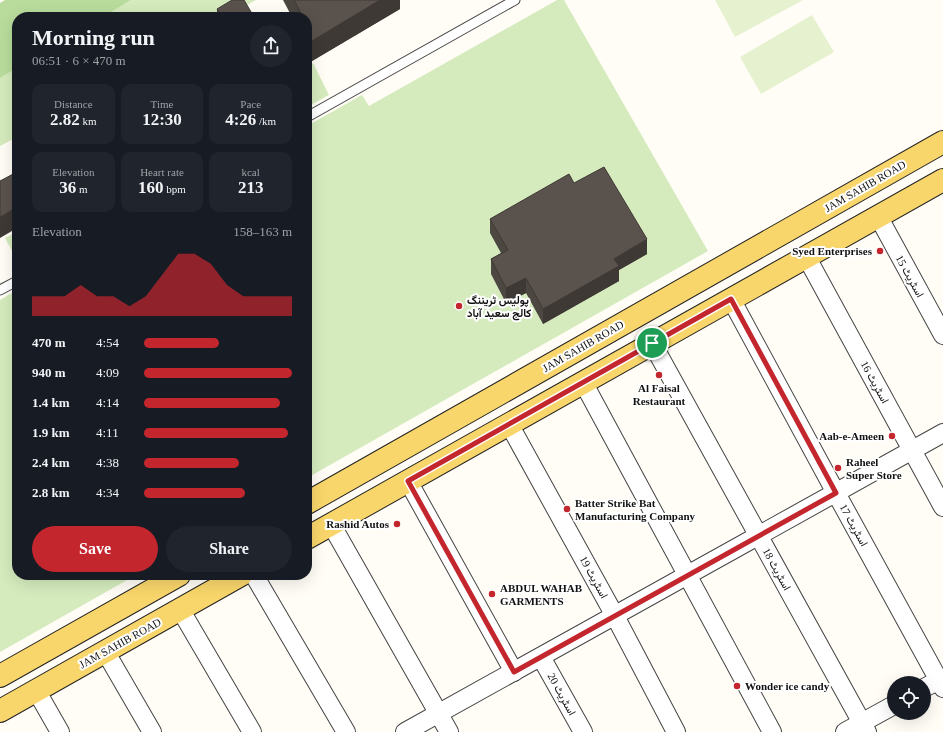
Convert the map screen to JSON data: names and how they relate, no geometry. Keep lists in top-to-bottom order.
{
  "streets": {
    "main road": ["JAM SAHIB ROAD"],
    "street": [
      "اسٹریٹ 15",
      "اسٹریٹ 16",
      "اسٹریٹ 17",
      "اسٹریٹ 18",
      "اسٹریٹ 19",
      "اسٹریٹ 20"
    ]
  },
  "places": [
    "Syed Enterprises",
    "پولیس ٹریننگ کالج سعید آباد",
    "Al Faisal Restaurant",
    "Aab-e-Ameen",
    "Raheel Super Store",
    "Batter Strike Bat Manufacturing Company",
    "Rashid Autos",
    "ABDUL WAHAB GARMENTS",
    "Wonder ice candy"
  ],
  "page": {
    "heading": ["Morning run", "06:51 · 6 × 470 m"],
    "stats": [
      ["Distance", "2.82 km"],
      ["Time", "12:30"],
      ["Pace", "4:26 /km"],
      ["Elevation", "36 m"],
      ["Heart rate", "160 bpm"],
      ["kcal", "213"]
    ],
    "chart": ["Elevation", "158–163 m"],
    "list": [
      {
        "name": "470 m",
        "note": "4:54"
      },
      {
        "name": "940 m",
        "note": "4:09"
      },
      {
        "name": "1.4 km",
        "note": "4:14"
      },
      {
        "name": "1.9 km",
        "note": "4:11"
      },
      {
        "name": "2.4 km",
        "note": "4:38"
      },
      {
        "name": "2.8 km",
        "note": "4:34"
      }
    ],
    "buttons": ["Save", "Share"]
  }
}
